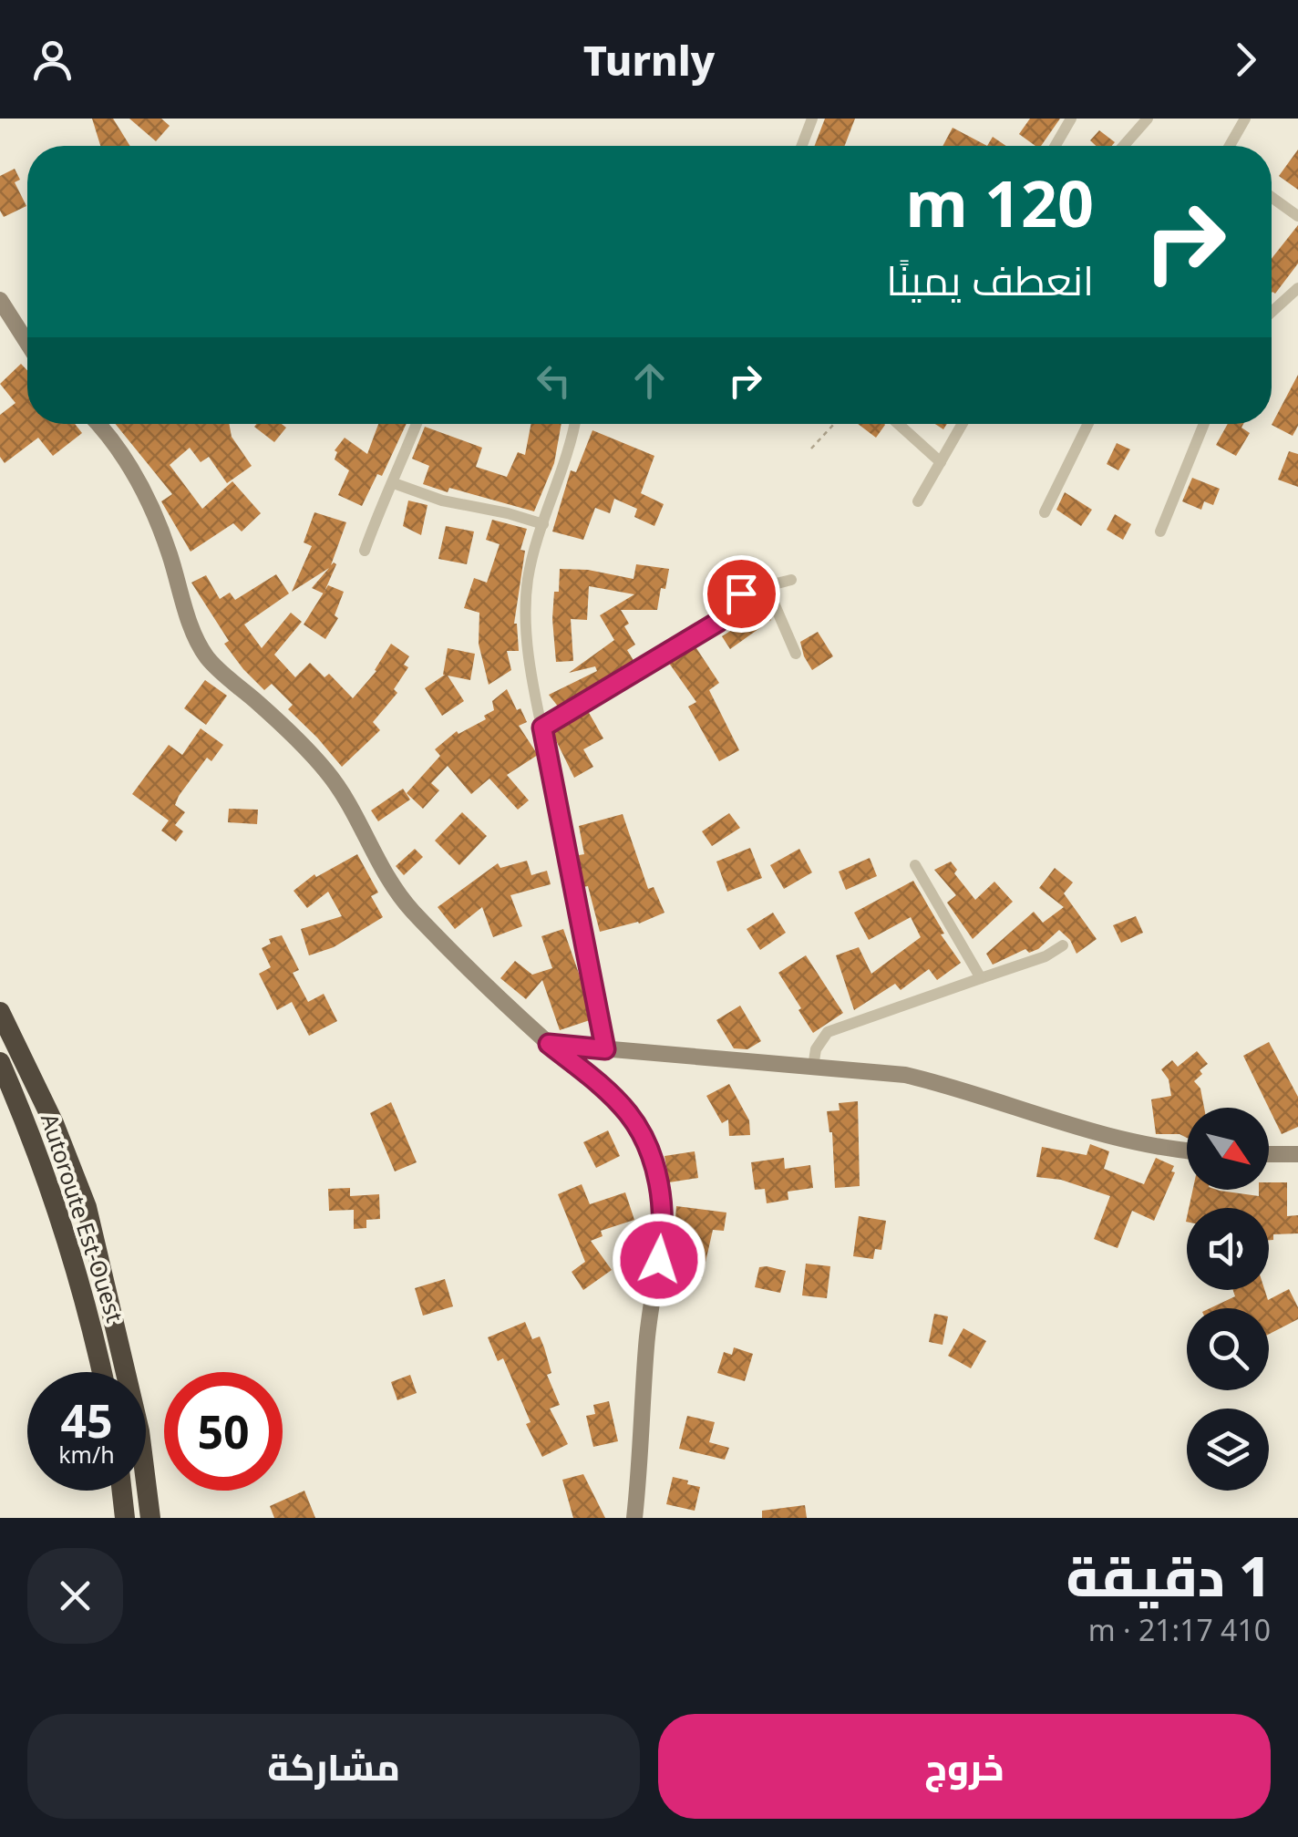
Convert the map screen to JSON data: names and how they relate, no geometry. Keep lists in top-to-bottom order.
{
  "streets": {
    "highway": ["Autoroute Est-Ouest"]
  },
  "north": "bottom right",
  "page": {
    "header": "Turnly",
    "turn": ["120 m", "انعطف يمينًا"],
    "speed": "45 km/h",
    "limit": "50",
    "heading": ["1 دقيقة", "410 m · 21:17"],
    "buttons": ["خروج", "مشاركة"]
  }
}
